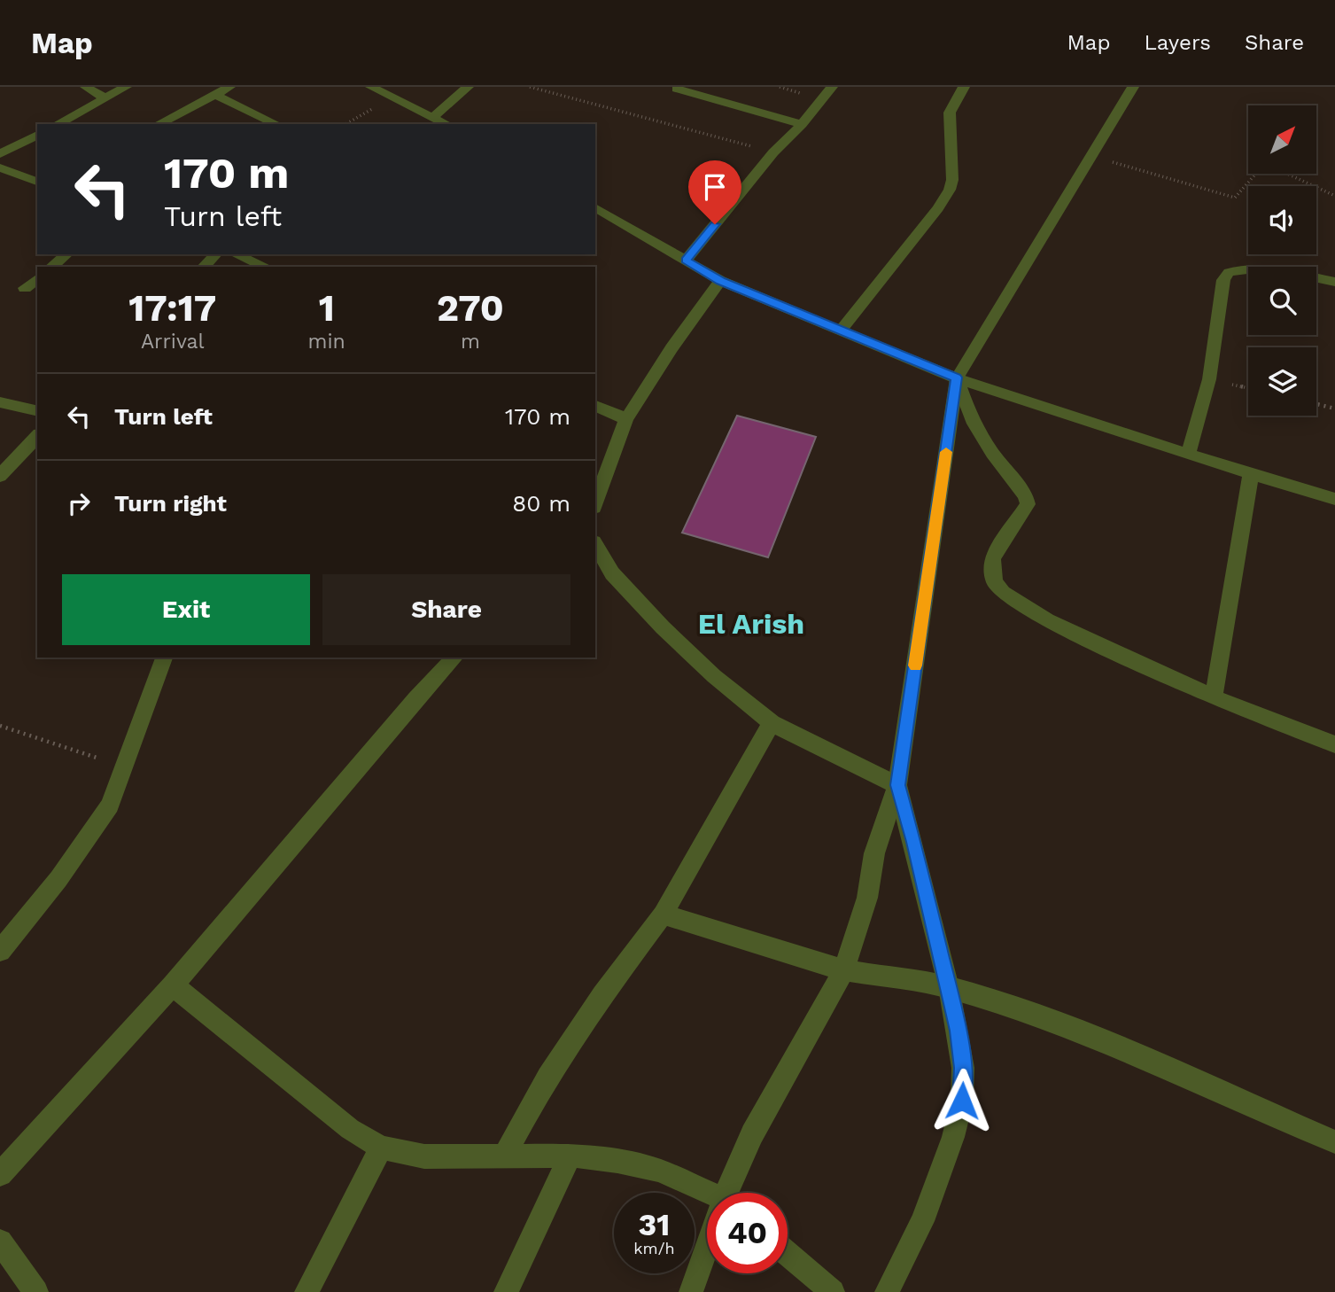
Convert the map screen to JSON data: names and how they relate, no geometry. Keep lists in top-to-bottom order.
{
  "districts": ["El Arish"],
  "north": "top right",
  "page": {
    "header": "Map",
    "nav": ["Map", "Layers", "Share"],
    "turn": ["170 m", "Turn left"],
    "eta": [
      "17:17",
      "Arrival",
      "1",
      "min",
      "270",
      "m"
    ],
    "list": [
      {
        "name": "Turn left",
        "value": "170 m"
      },
      {
        "name": "Turn right",
        "value": "80 m"
      }
    ],
    "buttons": ["Exit", "Share"],
    "speed": "31 km/h",
    "limit": "40"
  }
}
